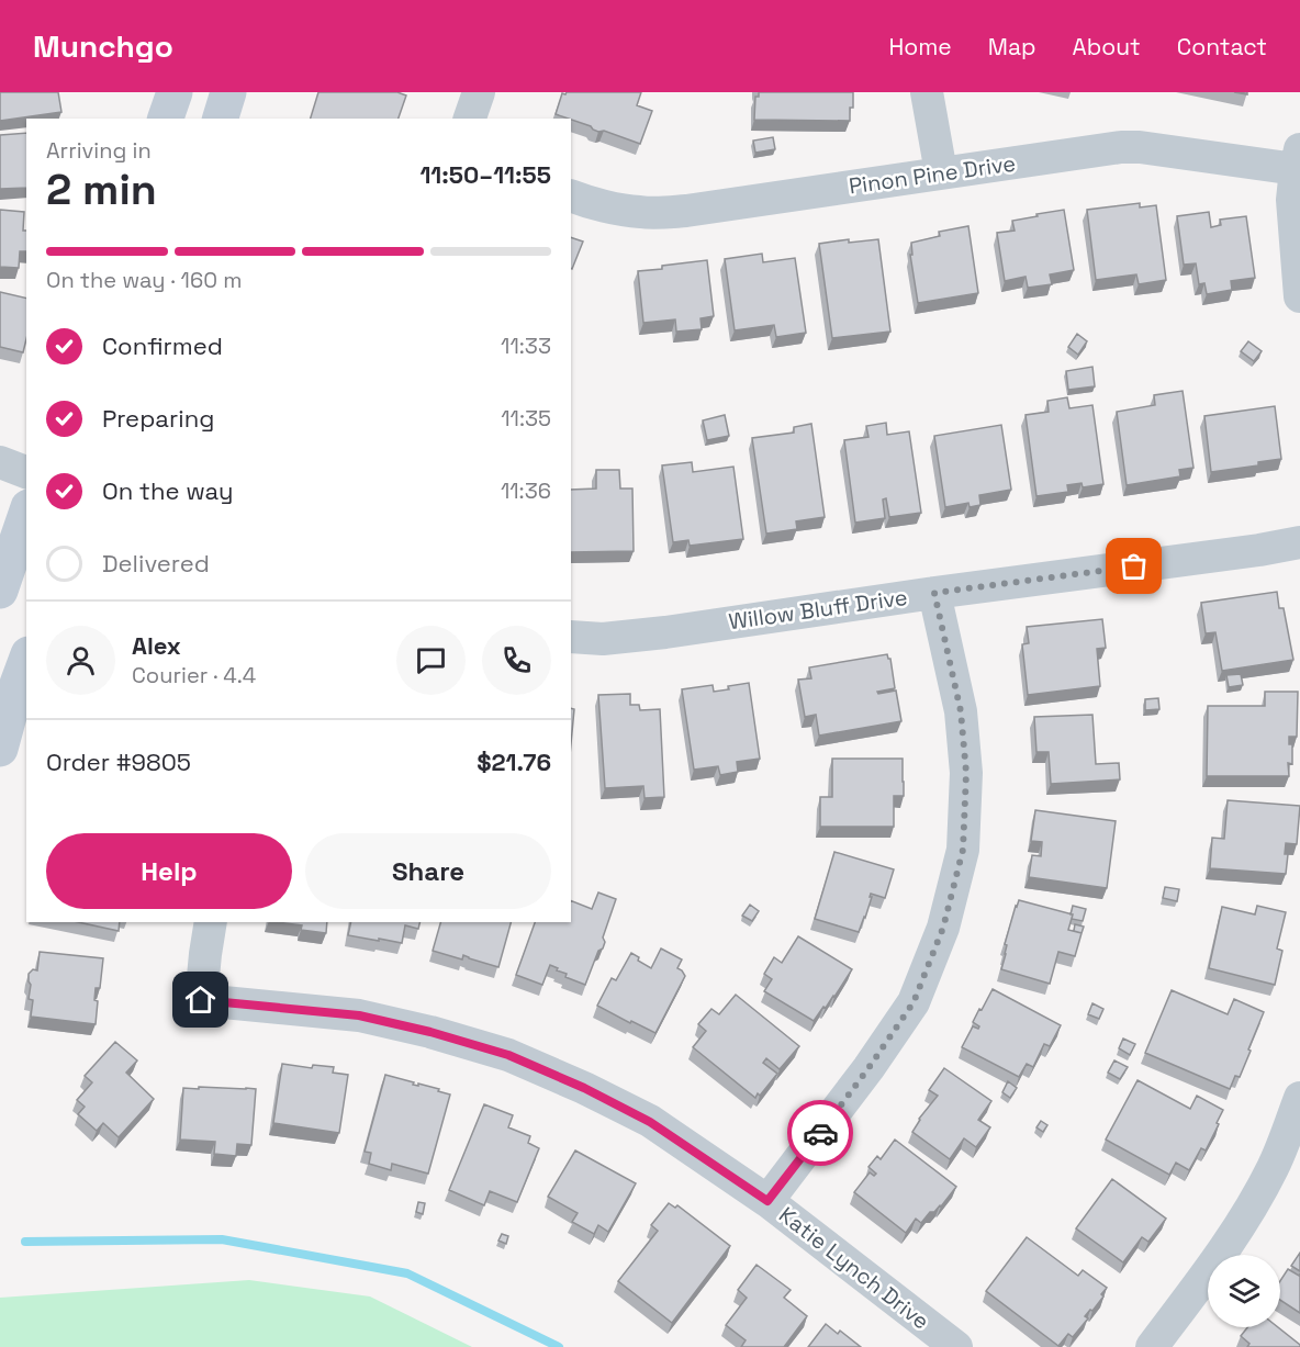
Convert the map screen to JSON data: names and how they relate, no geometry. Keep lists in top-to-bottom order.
{
  "streets": {
    "street": ["Pinon Pine Drive", "Willow Bluff Drive", "Katie Lynch Drive"]
  },
  "page": {
    "header": "Munchgo",
    "nav": [
      "Home",
      "Map",
      "About",
      "Contact"
    ],
    "heading": ["2 min", "Arriving in", "11:50–11:55"],
    "panel": [
      "Alex",
      "Courier · 4.4",
      "Order #9805",
      "$21.76"
    ],
    "bar": "On the way · 160 m",
    "list": [
      ["Confirmed", "11:33"],
      ["Preparing", "11:35"],
      ["On the way", "11:36"],
      "Delivered"
    ],
    "buttons": ["Help", "Share"]
  }
}
